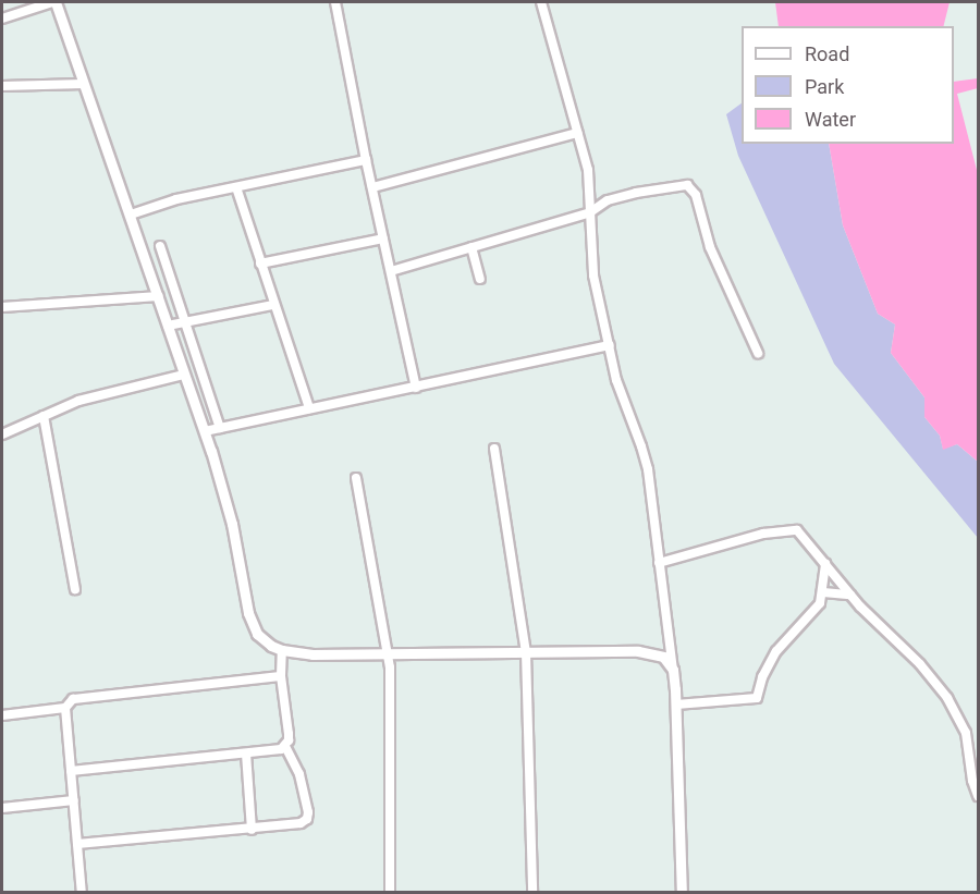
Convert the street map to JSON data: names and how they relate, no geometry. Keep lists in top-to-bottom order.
{
  "legend": ["Road", "Park", "Water"]
}
